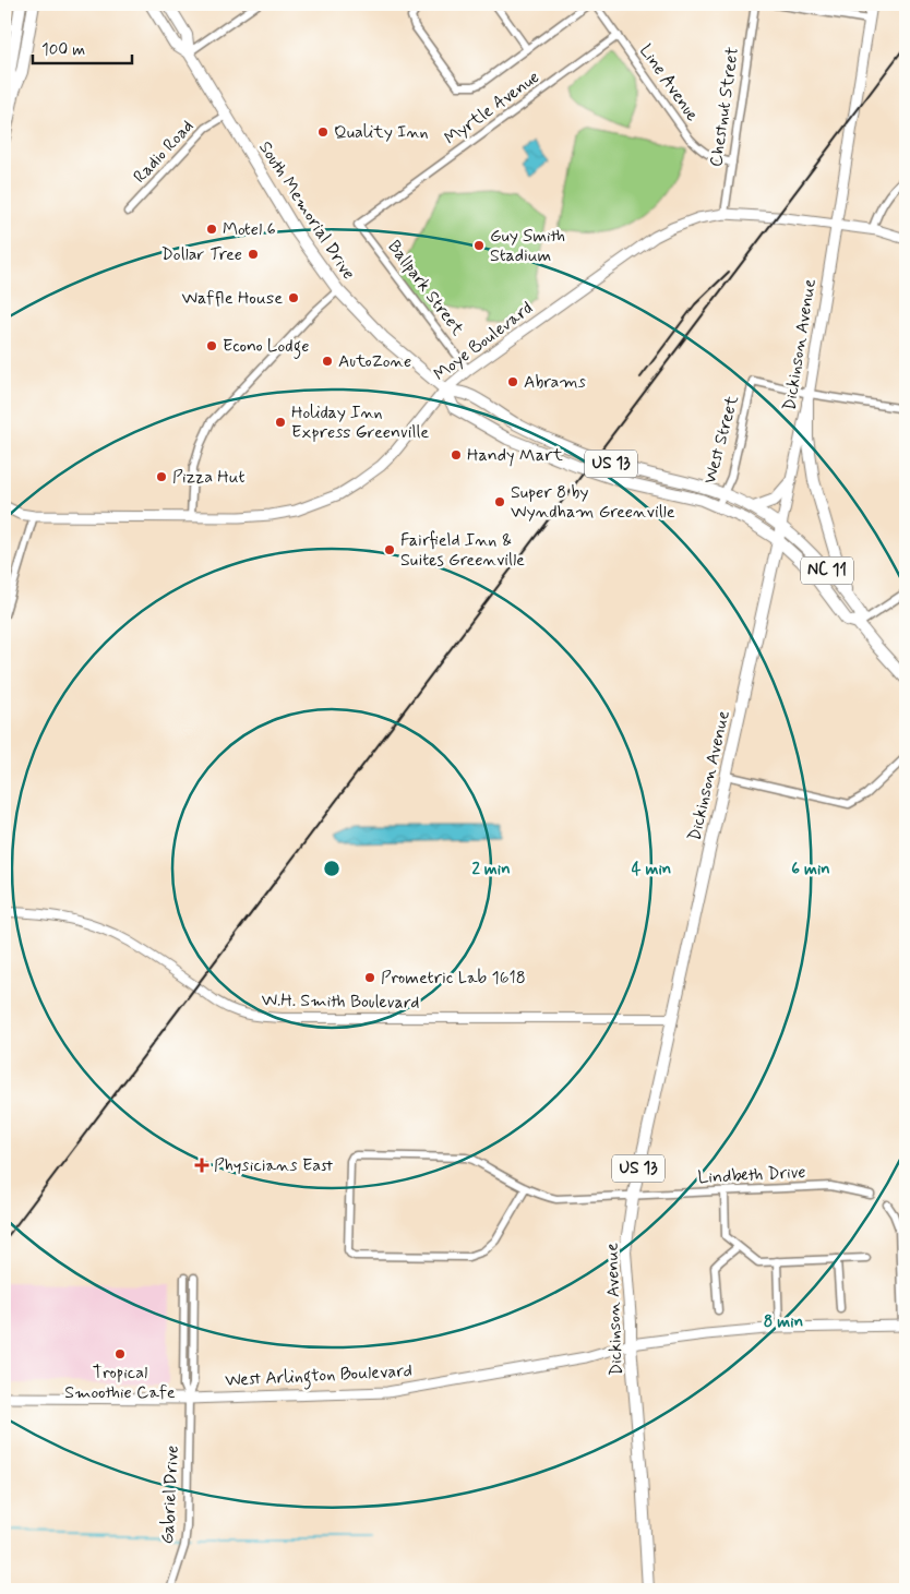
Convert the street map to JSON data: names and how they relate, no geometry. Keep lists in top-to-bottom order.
{
  "streets": {
    "main road": [
      "South Memorial Drive",
      "Moye Boulevard",
      "Dickinson Avenue",
      "US 13",
      "NC 11",
      "West Arlington Boulevard"
    ],
    "street": [
      "Line Avenue",
      "Chestnut Street",
      "Myrtle Avenue",
      "Radio Road",
      "Ballpark Street",
      "West Street",
      "W.H. Smith Boulevard",
      "Lindbeth Drive",
      "Gabriel Drive"
    ]
  },
  "crossings": [
    ["Line Avenue", "Chestnut Street"],
    ["Line Avenue", "Myrtle Avenue"],
    ["Chestnut Street", "Moye Boulevard"],
    ["Myrtle Avenue", "Ballpark Street"],
    ["Radio Road", "South Memorial Drive"],
    ["South Memorial Drive", "Moye Boulevard"],
    ["South Memorial Drive", "Dickinson Avenue"],
    ["South Memorial Drive", "West Street"],
    ["Ballpark Street", "Moye Boulevard"],
    ["Moye Boulevard", "Dickinson Avenue"],
    ["Dickinson Avenue", "West Street"],
    ["Dickinson Avenue", "W.H. Smith Boulevard"],
    ["Dickinson Avenue", "Lindbeth Drive"],
    ["Dickinson Avenue", "West Arlington Boulevard"],
    ["West Arlington Boulevard", "Gabriel Drive"]
  ],
  "places": {
    "other": [
      "Quality Inn",
      "Motel 6",
      "Guy Smith Stadium",
      "Dollar Tree",
      "Waffle House",
      "Econo Lodge",
      "AutoZone",
      "Abrams",
      "Holiday Inn Express Greenville",
      "Handy Mart",
      "Pizza Hut",
      "Super 8 by Wyndham Greenville",
      "Fairfield Inn & Suites Greenville",
      "Prometric Lab 1618",
      "Tropical Smoothie Cafe"
    ],
    "health": ["Physicians East"]
  },
  "scale_bar": "100 m",
  "rings": [
    "2 min",
    "4 min",
    "6 min",
    "8 min"
  ]
}
